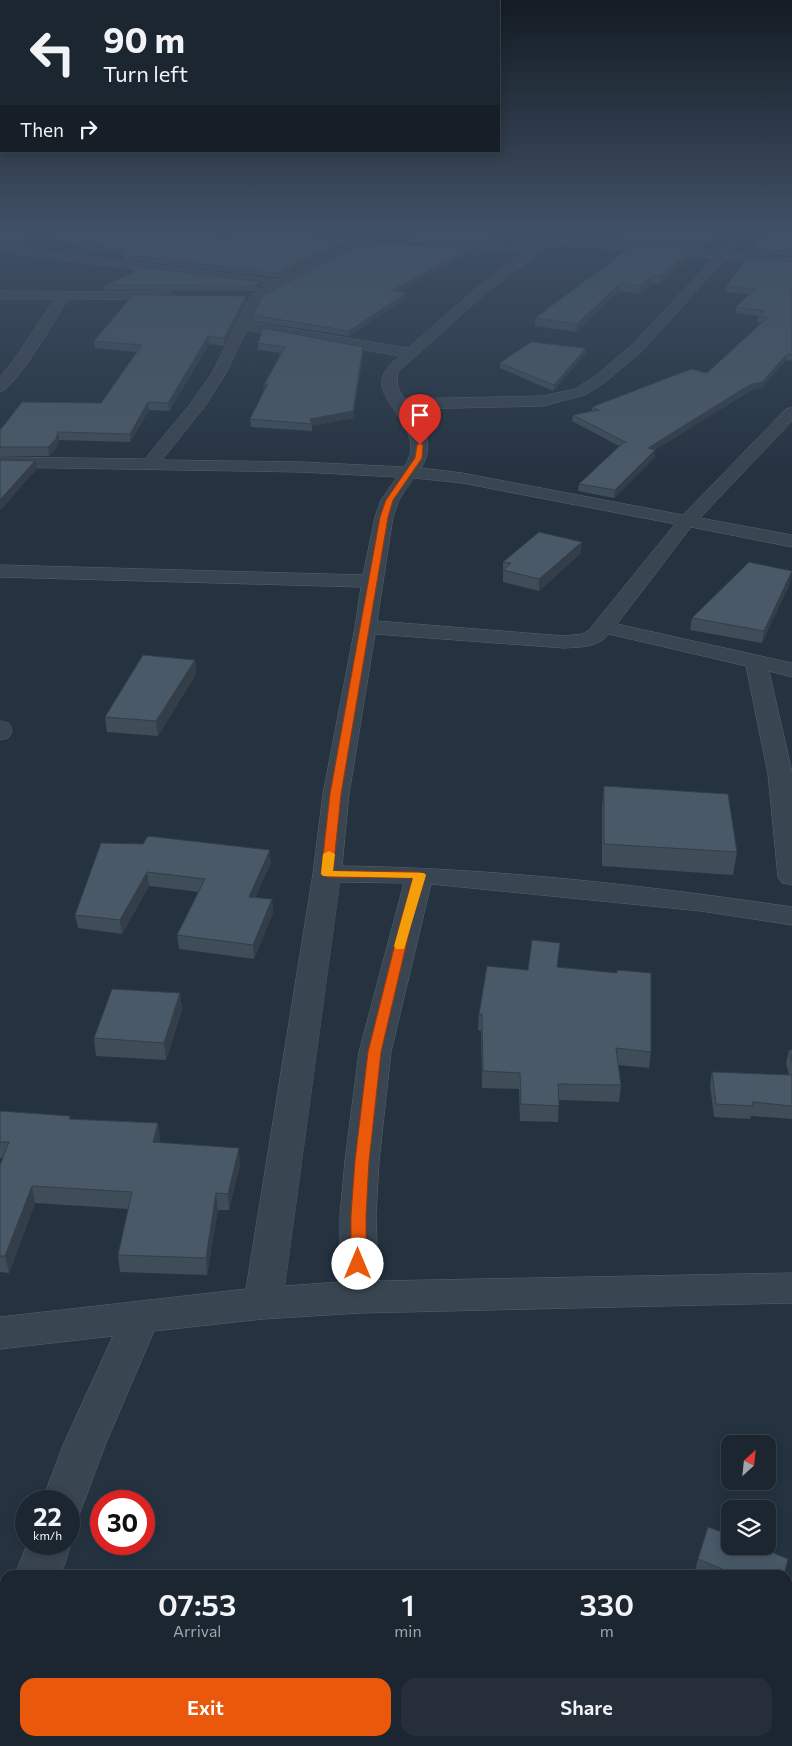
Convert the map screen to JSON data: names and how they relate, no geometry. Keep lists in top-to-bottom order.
{
  "north": "top right",
  "page": {
    "turn": ["90 m", "Turn left"],
    "then": "Then",
    "speed": "22 km/h",
    "limit": "30",
    "eta": [
      "07:53",
      "Arrival",
      "1",
      "min",
      "330",
      "m"
    ],
    "buttons": ["Exit", "Share"]
  }
}
